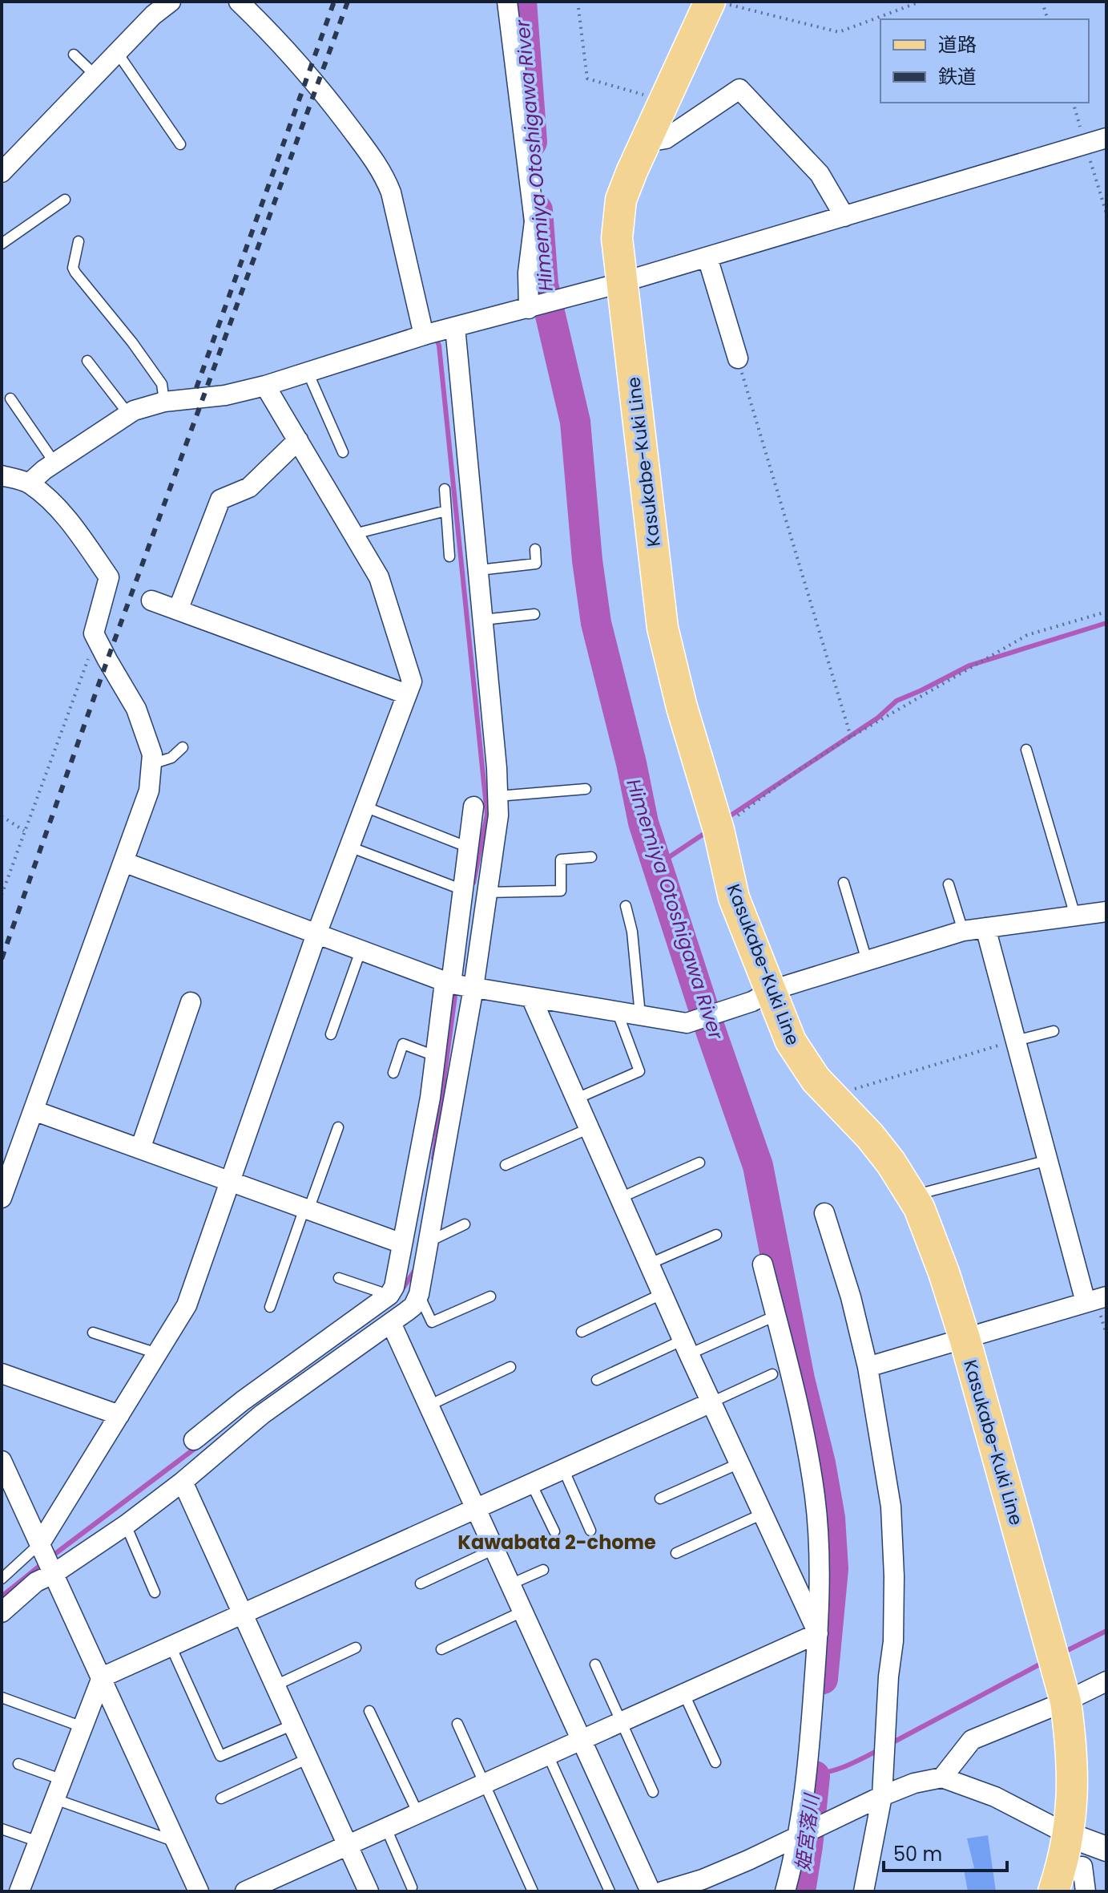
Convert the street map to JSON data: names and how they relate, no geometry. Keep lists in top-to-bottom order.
{
  "streets": {
    "main road": ["Kasukabe-Kuki Line"]
  },
  "districts": ["Kawabata 2-chome"],
  "water": ["Himemiya Otoshigawa River", "姫宮落川"],
  "legend": ["道路", "鉄道"],
  "scale_bar": "50 m"
}
